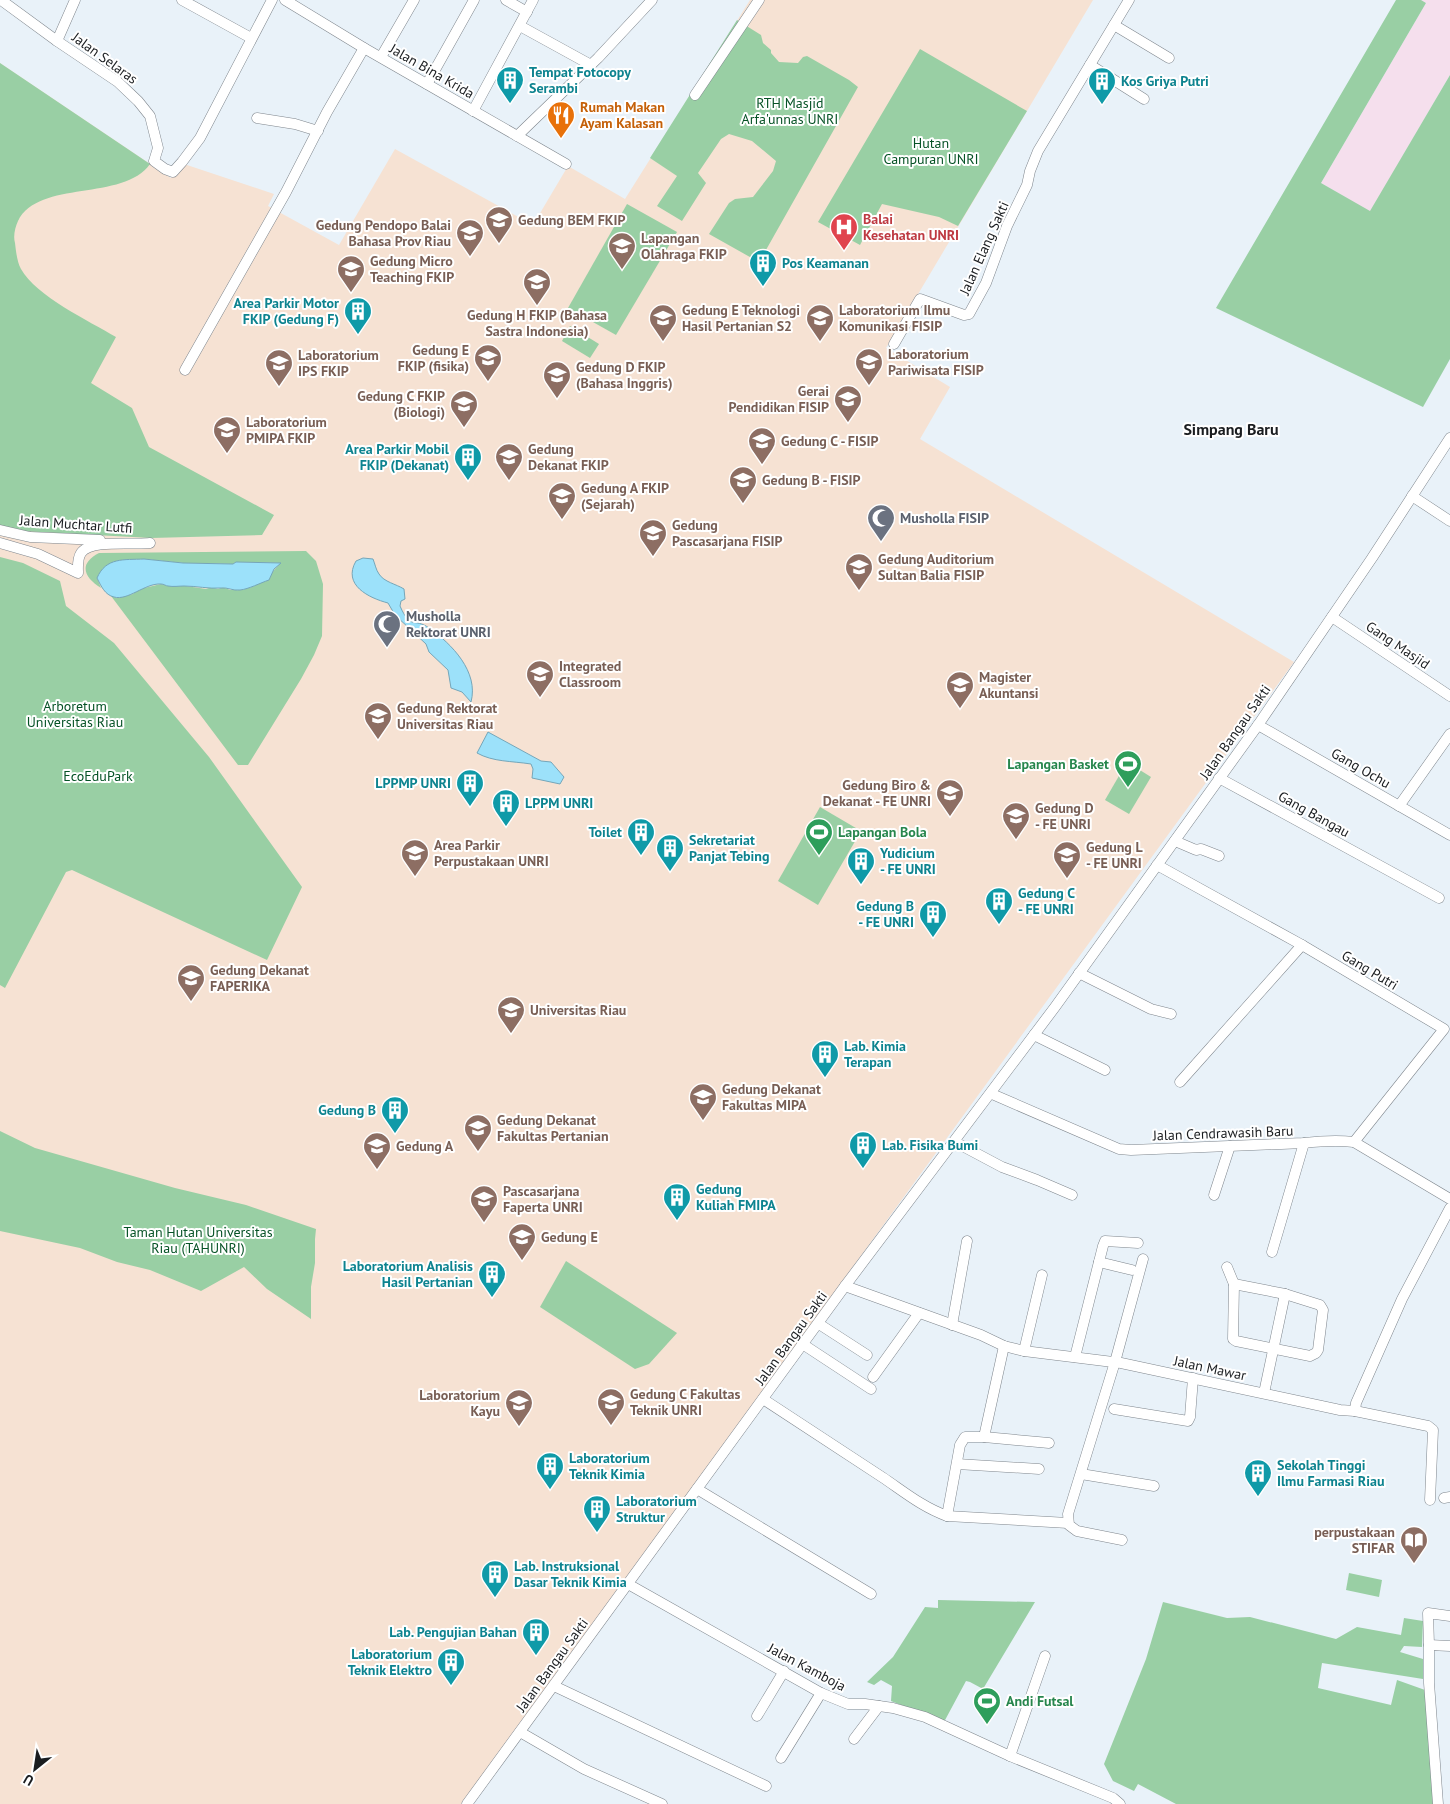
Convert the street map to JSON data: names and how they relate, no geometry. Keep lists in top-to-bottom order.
{
  "streets": {
    "street": [
      "Jalan Selaras",
      "Jalan Bina Krida",
      "Jalan Elang Sakti",
      "Jalan Muchtar Lutfi",
      "Gang Masjid",
      "Jalan Bangau Sakti",
      "Gang Ochu",
      "Gang Bangau",
      "Gang Putri",
      "Jalan Cendrawasih Baru",
      "Jalan Mawar",
      "Jalan Kamboja"
    ]
  },
  "crossings": [
    ["Gang Masjid", "Jalan Bangau Sakti"],
    ["Jalan Bangau Sakti", "Gang Ochu"],
    ["Jalan Bangau Sakti", "Gang Bangau"],
    ["Jalan Bangau Sakti", "Gang Putri"],
    ["Jalan Bangau Sakti", "Jalan Cendrawasih Baru"],
    ["Jalan Bangau Sakti", "Jalan Mawar"],
    ["Jalan Bangau Sakti", "Jalan Kamboja"],
    ["Gang Putri", "Jalan Cendrawasih Baru"]
  ],
  "districts": ["Simpang Baru"],
  "parks": [
    "RTH Masjid Arfa'unnas UNRI",
    "Hutan Campuran UNRI",
    "Arboretum Universitas Riau",
    "EcoEduPark",
    "Taman Hutan Universitas Riau (TAHUNRI)"
  ],
  "places": {
    "building": [
      "Tempat Fotocopy Serambi",
      "Kos Griya Putri",
      "Pos Keamanan",
      "Area Parkir Motor FKIP (Gedung F)",
      "Area Parkir Mobil FKIP (Dekanat)",
      "LPPMP UNRI",
      "LPPM UNRI",
      "Toilet",
      "Sekretariat Panjat Tebing",
      "Yudicium - FE UNRI",
      "Gedung C - FE UNRI",
      "Gedung B - FE UNRI",
      "Lab. Kimia Terapan",
      "Gedung B",
      "Lab. Fisika Bumi",
      "Gedung Kuliah FMIPA",
      "Laboratorium Analisis Hasil Pertanian",
      "Laboratorium Teknik Kimia",
      "Sekolah Tinggi Ilmu Farmasi Riau",
      "Laboratorium Struktur",
      "Lab. Instruksional Dasar Teknik Kimia",
      "Lab. Pengujian Bahan",
      "Laboratorium Teknik Elektro"
    ],
    "restaurant": ["Rumah Makan Ayam Kalasan"],
    "school or university": [
      "Gedung BEM FKIP",
      "Gedung Pendopo Balai Bahasa Prov Riau",
      "Lapangan Olahraga FKIP",
      "Gedung Micro Teaching FKIP",
      "Gedung H FKIP (Bahasa Sastra Indonesia)",
      "Gedung E Teknologi Hasil Pertanian S2",
      "Laboratorium Ilmu Komunikasi FISIP",
      "Gedung E FKIP (fisika)",
      "Laboratorium Pariwisata FISIP",
      "Laboratorium IPS FKIP",
      "Gedung D FKIP (Bahasa Inggris)",
      "Gerai Pendidikan FISIP",
      "Gedung C FKIP (Biologi)",
      "Laboratorium PMIPA FKIP",
      "Gedung C - FISIP",
      "Gedung Dekanat FKIP",
      "Gedung B - FISIP",
      "Gedung A FKIP (Sejarah)",
      "Gedung Pascasarjana FISIP",
      "Gedung Auditorium Sultan Balia FISIP",
      "Integrated Classroom",
      "Magister Akuntansi",
      "Gedung Rektorat Universitas Riau",
      "Gedung Biro & Dekanat - FE UNRI",
      "Gedung D - FE UNRI",
      "Area Parkir Perpustakaan UNRI",
      "Gedung L - FE UNRI",
      "Gedung Dekanat FAPERIKA",
      "Universitas Riau",
      "Gedung Dekanat Fakultas MIPA",
      "Gedung Dekanat Fakultas Pertanian",
      "Gedung A",
      "Pascasarjana Faperta UNRI",
      "Gedung E",
      "Gedung C Fakultas Teknik UNRI",
      "Laboratorium Kayu"
    ],
    "hospital": ["Balai Kesehatan UNRI"],
    "mosque": ["Musholla FISIP", "Musholla Rektorat UNRI"],
    "sports": ["Lapangan Basket", "Lapangan Bola", "Andi Futsal"],
    "library": ["perpustakaan STIFAR"]
  },
  "north": "bottom left"
}
